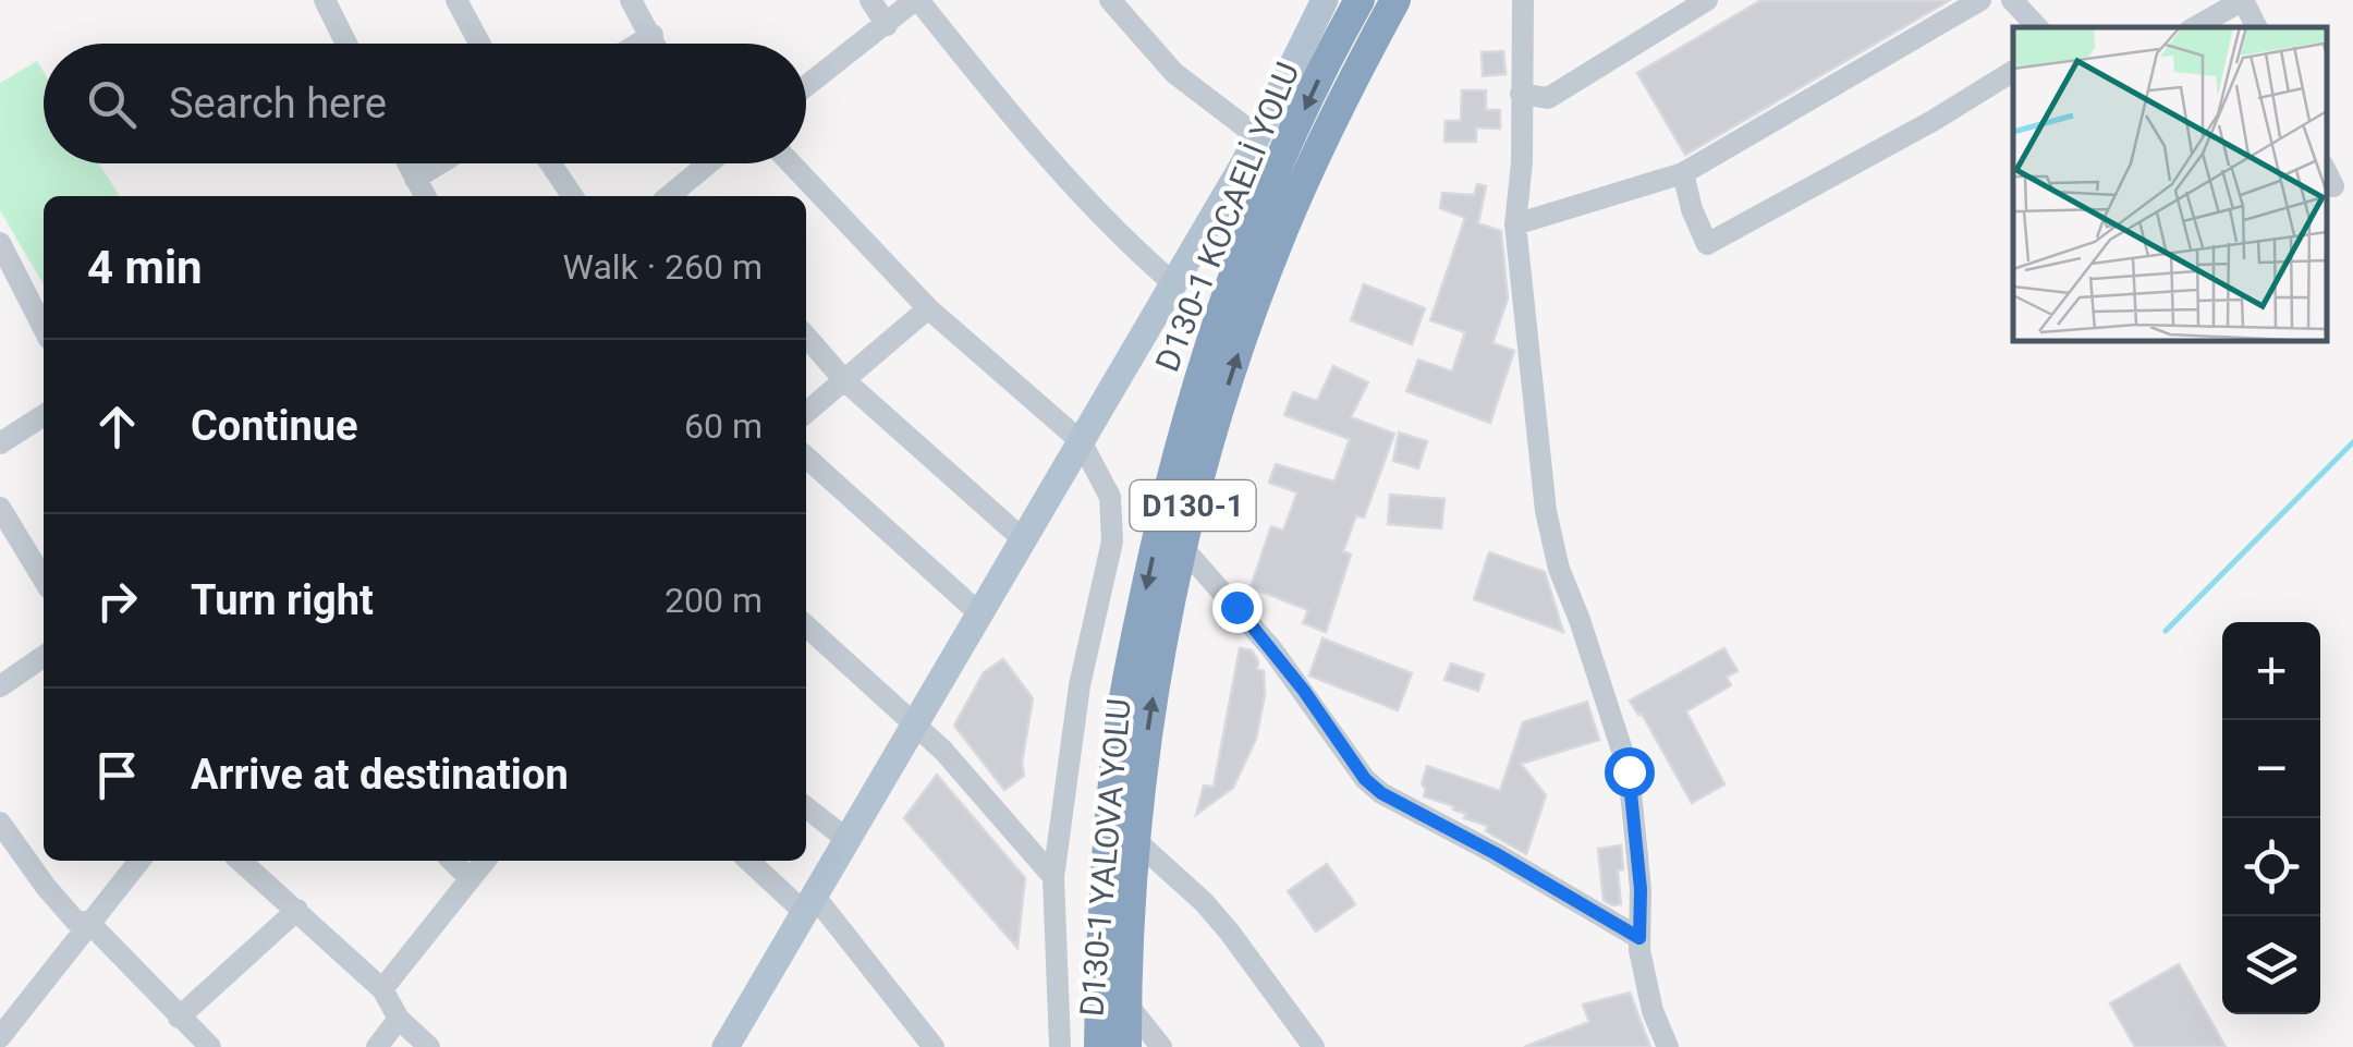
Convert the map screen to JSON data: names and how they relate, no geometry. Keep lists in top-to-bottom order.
{
  "streets": {
    "highway": ["D130-1 KOCAELİ YOLU", "D130-1", "D130-1 YALOVA YOLU"]
  },
  "one_way": ["D130-1 KOCAELİ YOLU", "D130-1 YALOVA YOLU"],
  "page": {
    "search": "Search here",
    "heading": ["4 min", "Walk · 260 m"],
    "list": [
      ["Continue", "60 m"],
      ["Turn right", "200 m"],
      "Arrive at destination"
    ],
    "map_buttons": ["+", "−"]
  }
}
